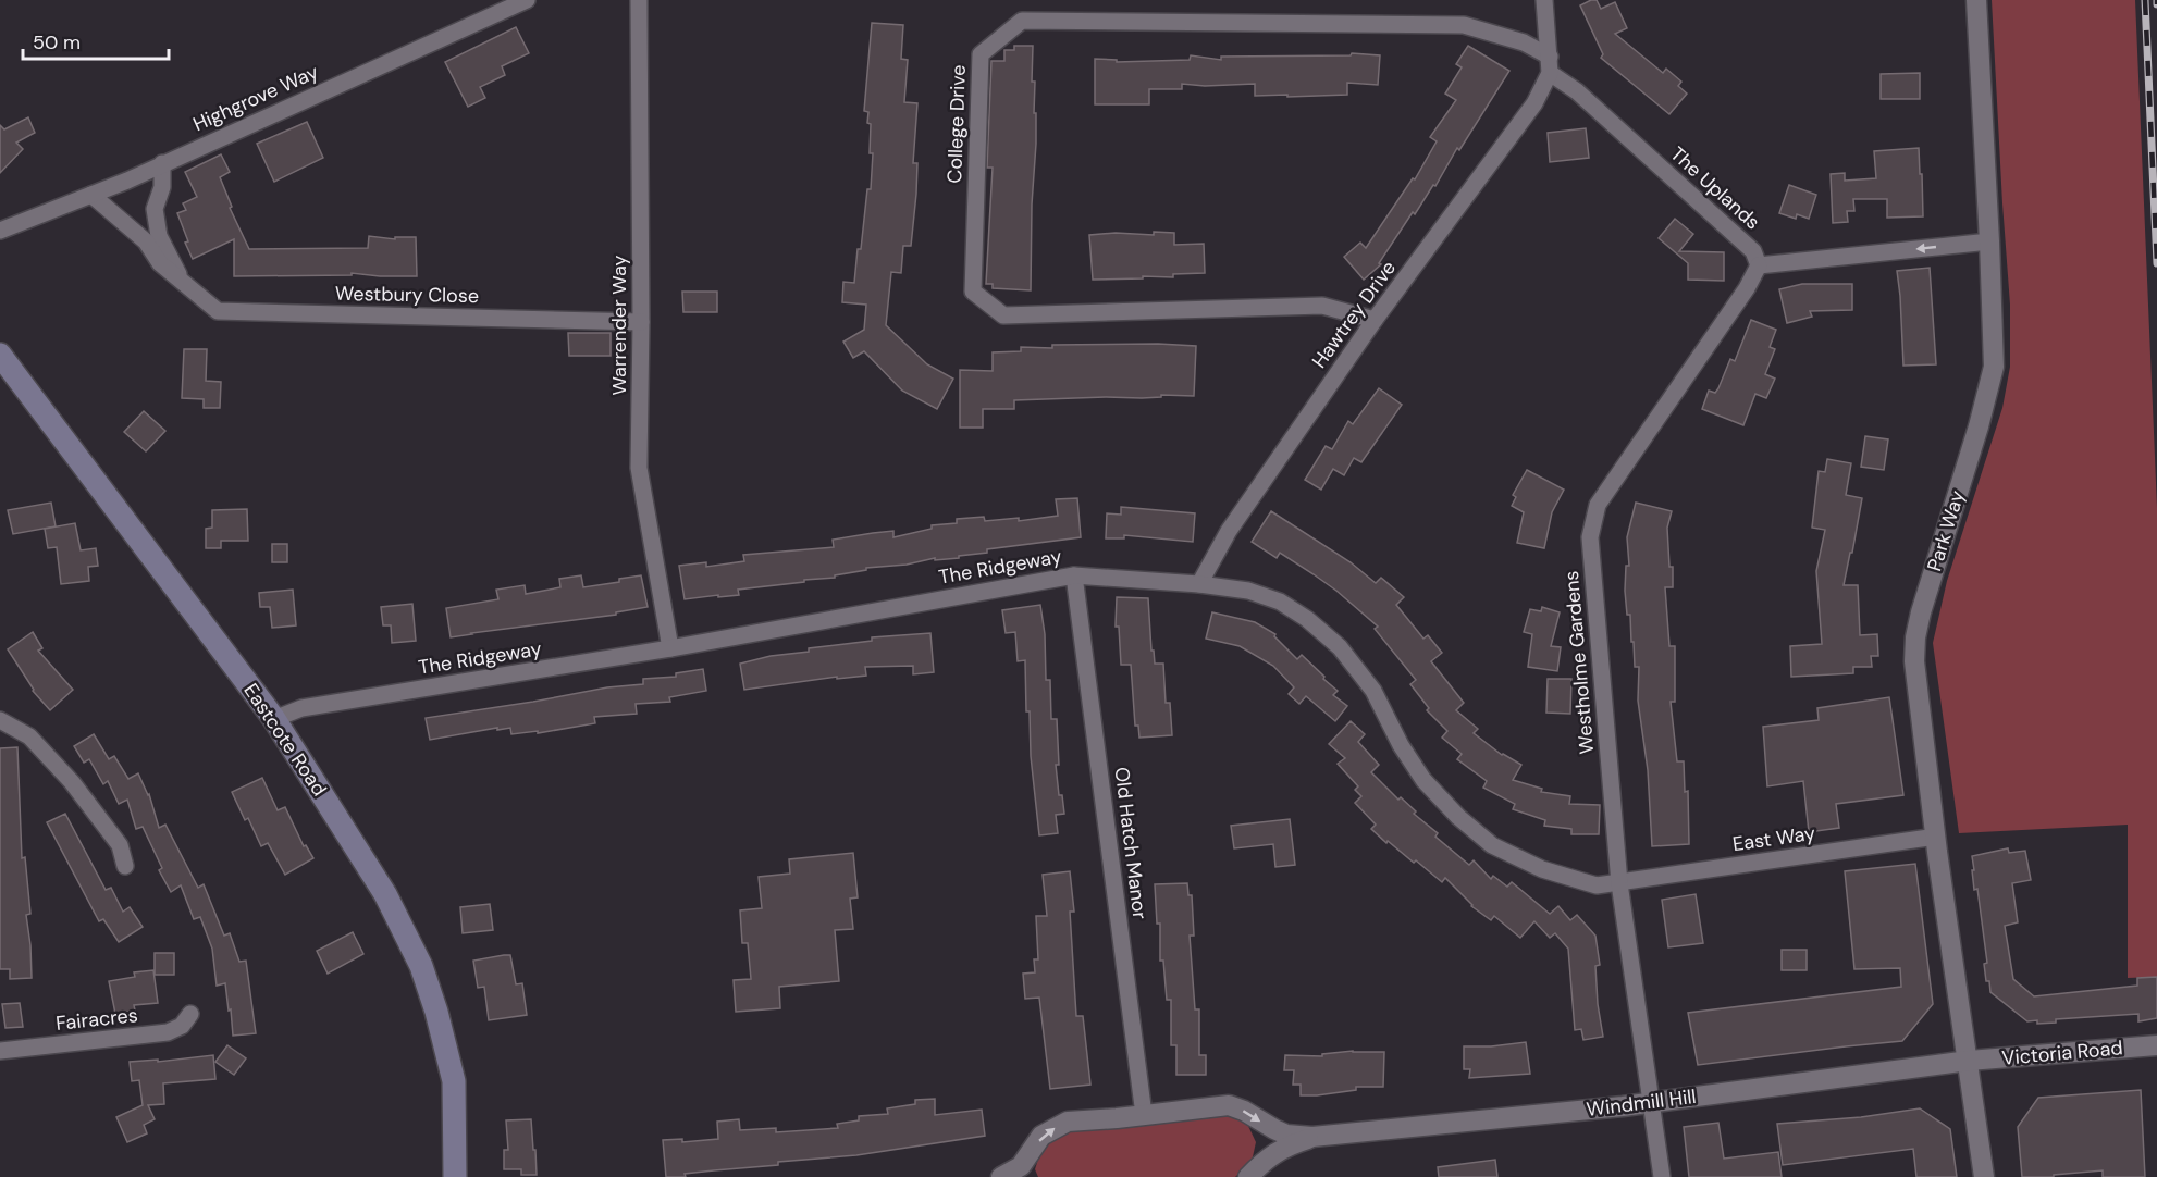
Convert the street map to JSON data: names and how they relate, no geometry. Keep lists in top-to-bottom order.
{
  "streets": {
    "main road": ["Eastcote Road"],
    "street": [
      "Highgrove Way",
      "College Drive",
      "The Uplands",
      "Westbury Close",
      "Hawtrey Drive",
      "Warrender Way",
      "Park Way",
      "The Ridgeway",
      "Westholme Gardens",
      "East Way",
      "Old Hatch Manor",
      "Fairacres",
      "Victoria Road",
      "Windmill Hill"
    ]
  },
  "crossings": [
    ["Highgrove Way", "Westbury Close"],
    ["College Drive", "The Uplands"],
    ["College Drive", "Hawtrey Drive"],
    ["The Uplands", "Hawtrey Drive"],
    ["The Uplands", "Westholme Gardens"],
    ["Westbury Close", "Warrender Way"],
    ["Hawtrey Drive", "The Ridgeway"],
    ["Warrender Way", "The Ridgeway"],
    ["Park Way", "East Way"],
    ["Park Way", "Victoria Road"],
    ["Park Way", "Windmill Hill"],
    ["The Ridgeway", "Westholme Gardens"],
    ["The Ridgeway", "Eastcote Road"],
    ["The Ridgeway", "East Way"],
    ["The Ridgeway", "Old Hatch Manor"],
    ["Westholme Gardens", "East Way"],
    ["Westholme Gardens", "Windmill Hill"],
    ["Old Hatch Manor", "Windmill Hill"],
    ["Victoria Road", "Windmill Hill"]
  ],
  "scale_bar": "50 m"
}
